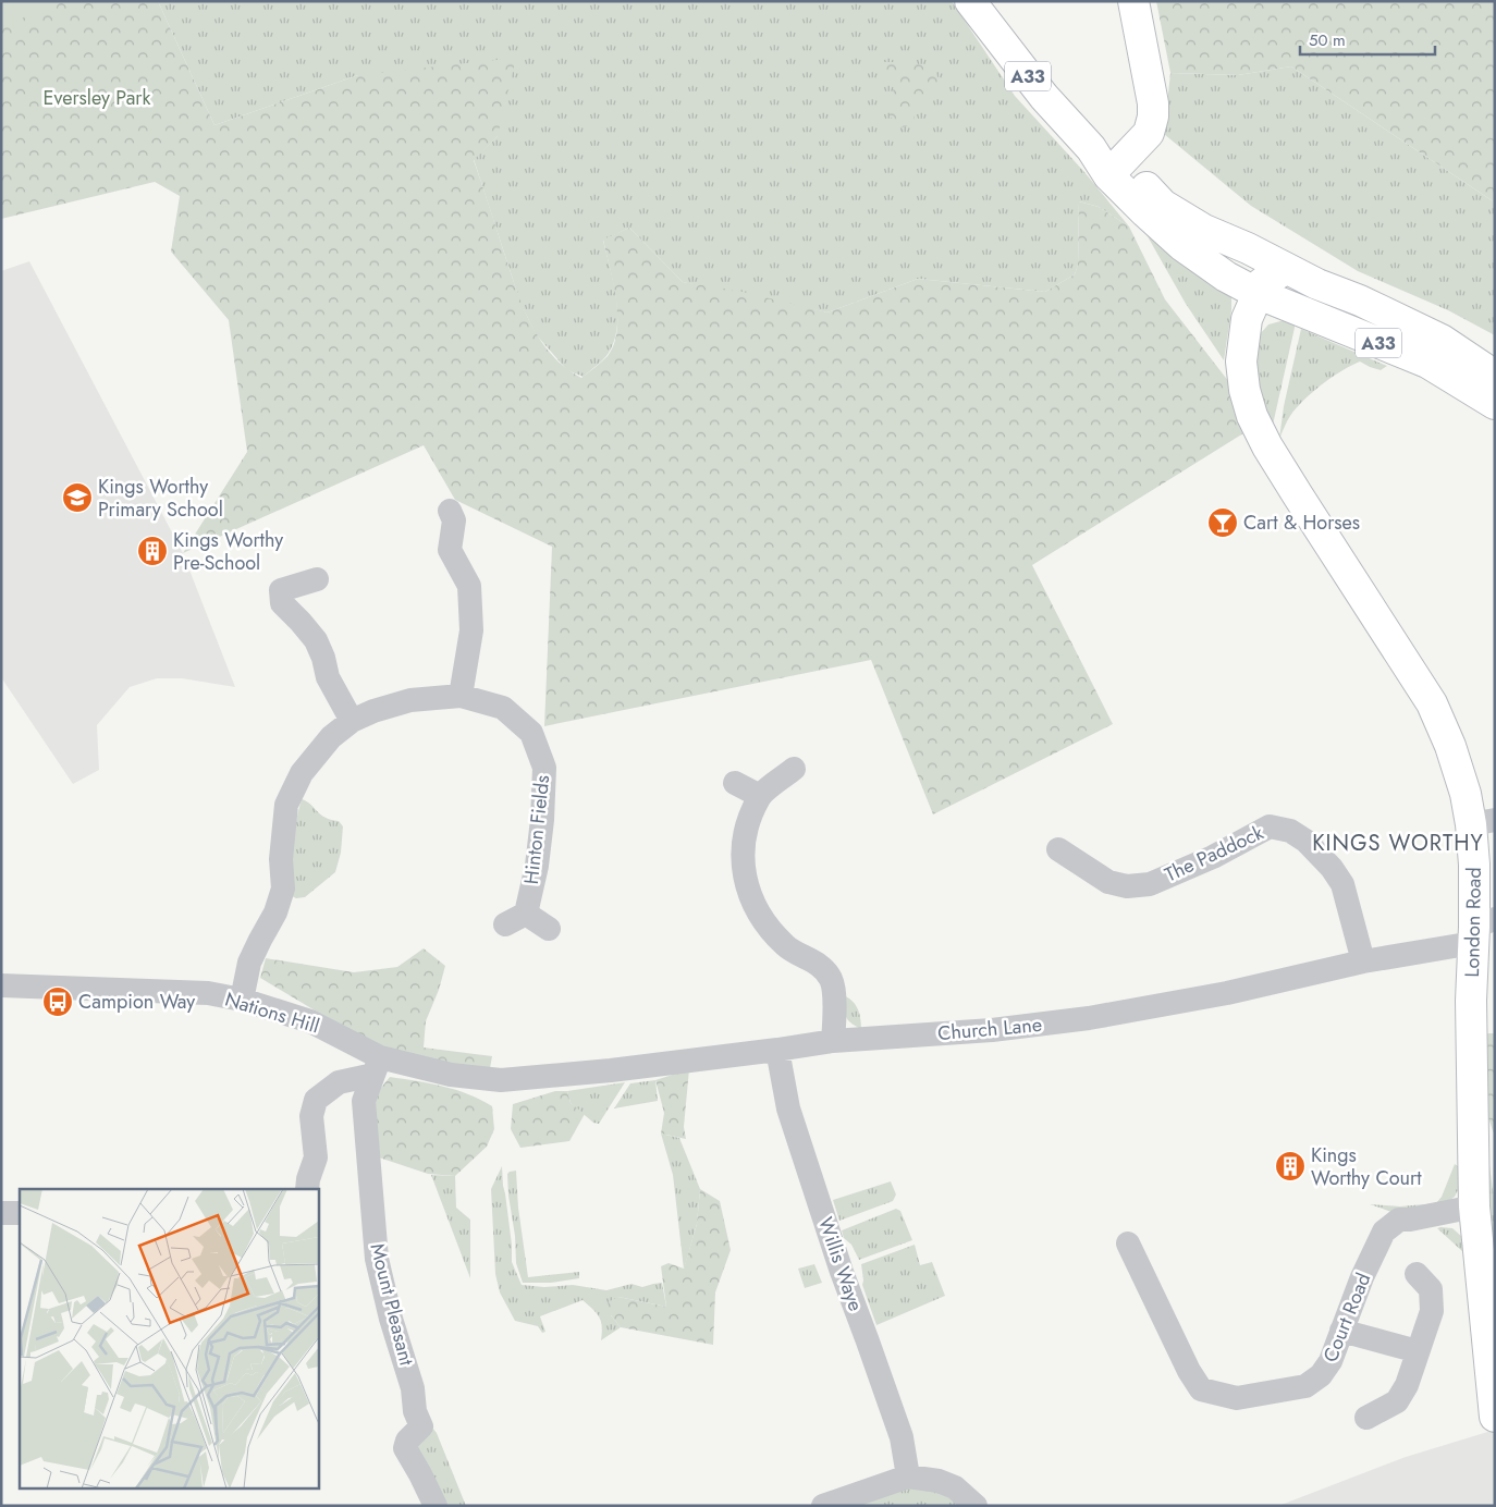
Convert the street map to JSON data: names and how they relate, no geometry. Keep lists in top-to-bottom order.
{
  "streets": {
    "main road": ["A33", "London Road"],
    "street": [
      "Hinton Fields",
      "The Paddock",
      "Nations Hill",
      "Church Lane",
      "Willis Waye",
      "Mount Pleasant",
      "Court Road"
    ]
  },
  "crossings": [
    ["A33", "London Road"],
    ["Hinton Fields", "Nations Hill"],
    ["The Paddock", "Church Lane"],
    ["London Road", "Church Lane"],
    ["London Road", "Court Road"],
    ["Nations Hill", "Church Lane"],
    ["Nations Hill", "Mount Pleasant"],
    ["Church Lane", "Willis Waye"]
  ],
  "districts": ["KINGS WORTHY"],
  "parks": ["Eversley Park"],
  "places": {
    "school or university": ["Kings Worthy Primary School"],
    "bar": ["Cart & Horses"],
    "building": ["Kings Worthy Pre-School", "Kings Worthy Court"],
    "bus stop": ["Campion Way"]
  },
  "scale_bar": "50 m"
}
